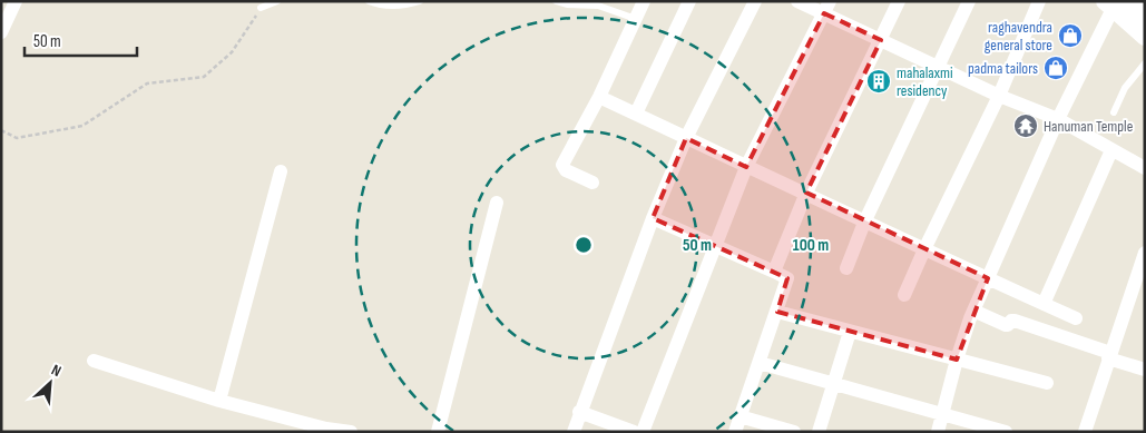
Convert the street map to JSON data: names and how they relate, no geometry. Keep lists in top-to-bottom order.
{
  "places": {
    "shop": ["raghavendra general store", "padma tailors"],
    "building": ["mahalaxmi residency"],
    "temple": ["Hanuman Temple"]
  },
  "scale_bar": "50 m",
  "north": "top right",
  "rings": ["50 m", "100 m"]
}
